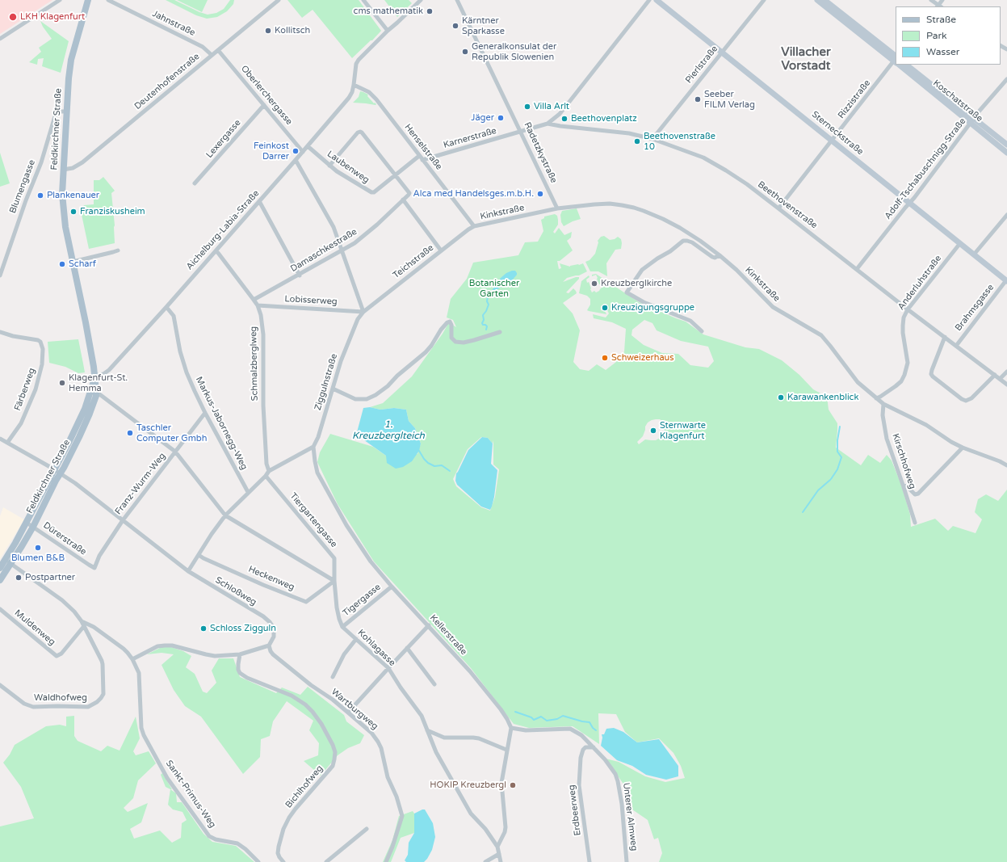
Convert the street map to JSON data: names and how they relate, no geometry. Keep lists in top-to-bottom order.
{
  "streets": {
    "main road": ["Koschatstraße", "Feldkirchner Straße", "Sterneckstraße"],
    "street": [
      "Jahnstraße",
      "Pierlstraße",
      "Deutenhofenstraße",
      "Oberlerchergasse",
      "Rizzistraße",
      "Karnerstraße",
      "Lexergasse",
      "Henselstraße",
      "Radetzkystraße",
      "Laubenweg",
      "Adolf-Tschabuschnigg-Straße",
      "Blumengasse",
      "Beethovenstraße",
      "Kinkstraße",
      "Aichelburg-Labia-Straße",
      "Damaschkestraße",
      "Teichstraße",
      "Anderluhstraße",
      "Lobisserweg",
      "Brahmsgasse",
      "Schmalzberglweg",
      "Ziggulnstraße",
      "Färberweg",
      "Markus-Jabornegg-Weg",
      "Kirschhofweg",
      "Franz-Wurm-Weg",
      "Tiergartengasse",
      "Dürerstraße",
      "Heckenweg",
      "Schloßweg",
      "Tigergasse",
      "Muldenweg",
      "Kellerstraße",
      "Kohlagasse",
      "Waldhofweg",
      "Wartburgweg",
      "Bichlhofweg",
      "Sankt-Primus-Weg",
      "Erdbeerweg",
      "Unterer Almweg"
    ]
  },
  "crossings": [
    ["Jahnstraße", "Deutenhofenstraße"],
    ["Pierlstraße", "Sterneckstraße"],
    ["Pierlstraße", "Beethovenstraße"],
    ["Deutenhofenstraße", "Oberlerchergasse"],
    ["Deutenhofenstraße", "Feldkirchner Straße"],
    ["Oberlerchergasse", "Lexergasse"],
    ["Oberlerchergasse", "Aichelburg-Labia-Straße"],
    ["Rizzistraße", "Sterneckstraße"],
    ["Rizzistraße", "Beethovenstraße"],
    ["Koschatstraße", "Adolf-Tschabuschnigg-Straße"],
    ["Feldkirchner Straße", "Blumengasse"],
    ["Feldkirchner Straße", "Aichelburg-Labia-Straße"],
    ["Feldkirchner Straße", "Dürerstraße"],
    ["Feldkirchner Straße", "Schloßweg"],
    ["Feldkirchner Straße", "Sankt-Primus-Weg"],
    ["Sterneckstraße", "Adolf-Tschabuschnigg-Straße"],
    ["Sterneckstraße", "Anderluhstraße"],
    ["Sterneckstraße", "Brahmsgasse"],
    ["Karnerstraße", "Henselstraße"],
    ["Karnerstraße", "Radetzkystraße"],
    ["Karnerstraße", "Beethovenstraße"],
    ["Henselstraße", "Laubenweg"],
    ["Henselstraße", "Kinkstraße"],
    ["Henselstraße", "Aichelburg-Labia-Straße"],
    ["Henselstraße", "Teichstraße"],
    ["Radetzkystraße", "Beethovenstraße"],
    ["Radetzkystraße", "Kinkstraße"],
    ["Laubenweg", "Aichelburg-Labia-Straße"],
    ["Laubenweg", "Damaschkestraße"],
    ["Adolf-Tschabuschnigg-Straße", "Beethovenstraße"],
    ["Beethovenstraße", "Anderluhstraße"],
    ["Beethovenstraße", "Brahmsgasse"],
    ["Kinkstraße", "Teichstraße"],
    ["Kinkstraße", "Anderluhstraße"],
    ["Kinkstraße", "Kirschhofweg"],
    ["Aichelburg-Labia-Straße", "Schmalzberglweg"],
    ["Aichelburg-Labia-Straße", "Markus-Jabornegg-Weg"],
    ["Damaschkestraße", "Schmalzberglweg"],
    ["Teichstraße", "Lobisserweg"],
    ["Teichstraße", "Ziggulnstraße"],
    ["Lobisserweg", "Schmalzberglweg"],
    ["Lobisserweg", "Ziggulnstraße"],
    ["Ziggulnstraße", "Kellerstraße"],
    ["Färberweg", "Schloßweg"],
    ["Markus-Jabornegg-Weg", "Franz-Wurm-Weg"],
    ["Franz-Wurm-Weg", "Dürerstraße"],
    ["Franz-Wurm-Weg", "Schloßweg"],
    ["Tiergartengasse", "Heckenweg"],
    ["Schloßweg", "Wartburgweg"],
    ["Tigergasse", "Kellerstraße"],
    ["Tigergasse", "Kohlagasse"],
    ["Muldenweg", "Waldhofweg"],
    ["Waldhofweg", "Sankt-Primus-Weg"],
    ["Erdbeerweg", "Unterer Almweg"]
  ],
  "districts": ["Villacher Vorstadt"],
  "water": ["1. Kreuzberglteich"],
  "parks": ["Botanischer Garten"],
  "places": [
    "cms mathematik",
    "LKH Klagenfurt",
    "Kärntner Sparkasse",
    "Kollitsch",
    "Generalkonsulat der Republik Slowenien",
    "Seeber FILM Verlag",
    "Villa Arlt",
    "Jäger",
    "Beethovenplatz",
    "Beethovenstraße 10",
    "Feinkost Darrer",
    "Alca med Handelsges.m.b.H.",
    "Plankenauer",
    "Franziskusheim",
    "Scharf",
    "Kreuzberglkirche",
    "Kreuzigungsgruppe",
    "Schweizerhaus",
    "Klagenfurt-St. Hemma",
    "Karawankenblick",
    "Sternwarte Klagenfurt",
    "Taschler Computer Gmbh",
    "Blumen B&B",
    "Postpartner",
    "Schloss Zigguln",
    "HOKIP Kreuzbergl"
  ],
  "legend": ["Straße", "Park", "Wasser"]
}
